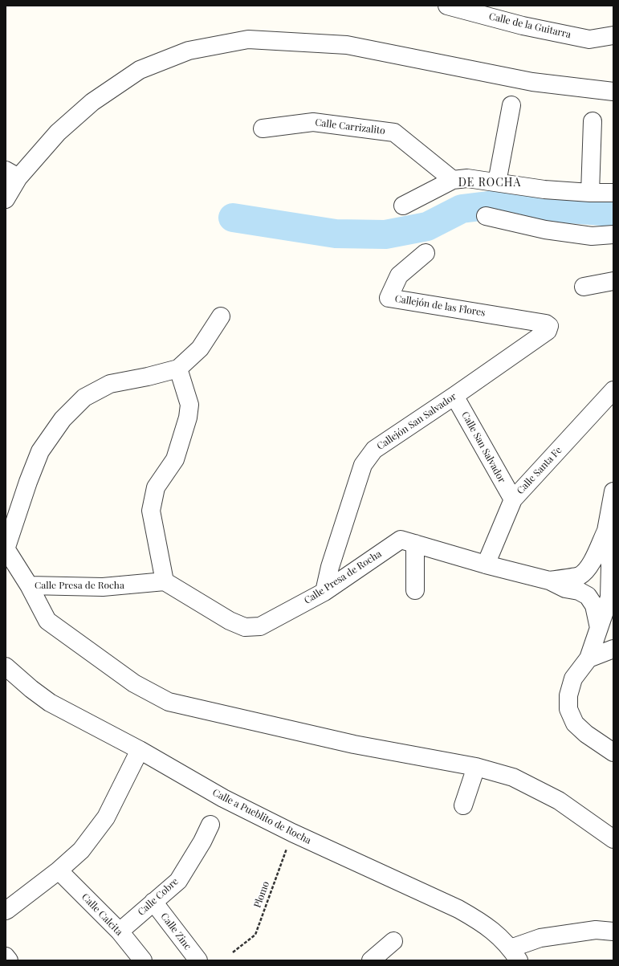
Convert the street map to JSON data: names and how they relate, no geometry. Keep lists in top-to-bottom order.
{
  "streets": {
    "street": [
      "Calle de la Guitarra",
      "Calle Carrizalito",
      "Callejón de las Flores",
      "Callejón San Salvador",
      "Calle San Salvador",
      "Calle Santa Fe",
      "Calle Presa de Rocha",
      "Calle a Pueblito de Rocha",
      "Calle Cobre",
      "Calle Calcita",
      "Calle Zinc"
    ],
    "path": ["Plomo"]
  },
  "crossings": [
    ["Callejón de las Flores", "Callejón San Salvador"],
    ["Callejón San Salvador", "Calle San Salvador"],
    ["Callejón San Salvador", "Calle Presa de Rocha"],
    ["Calle San Salvador", "Calle Santa Fe"],
    ["Calle Santa Fe", "Calle Presa de Rocha"],
    ["Calle a Pueblito de Rocha", "Plomo"],
    ["Calle Cobre", "Calle Calcita"],
    ["Calle Cobre", "Calle Zinc"]
  ],
  "districts": ["DE ROCHA"]
}
